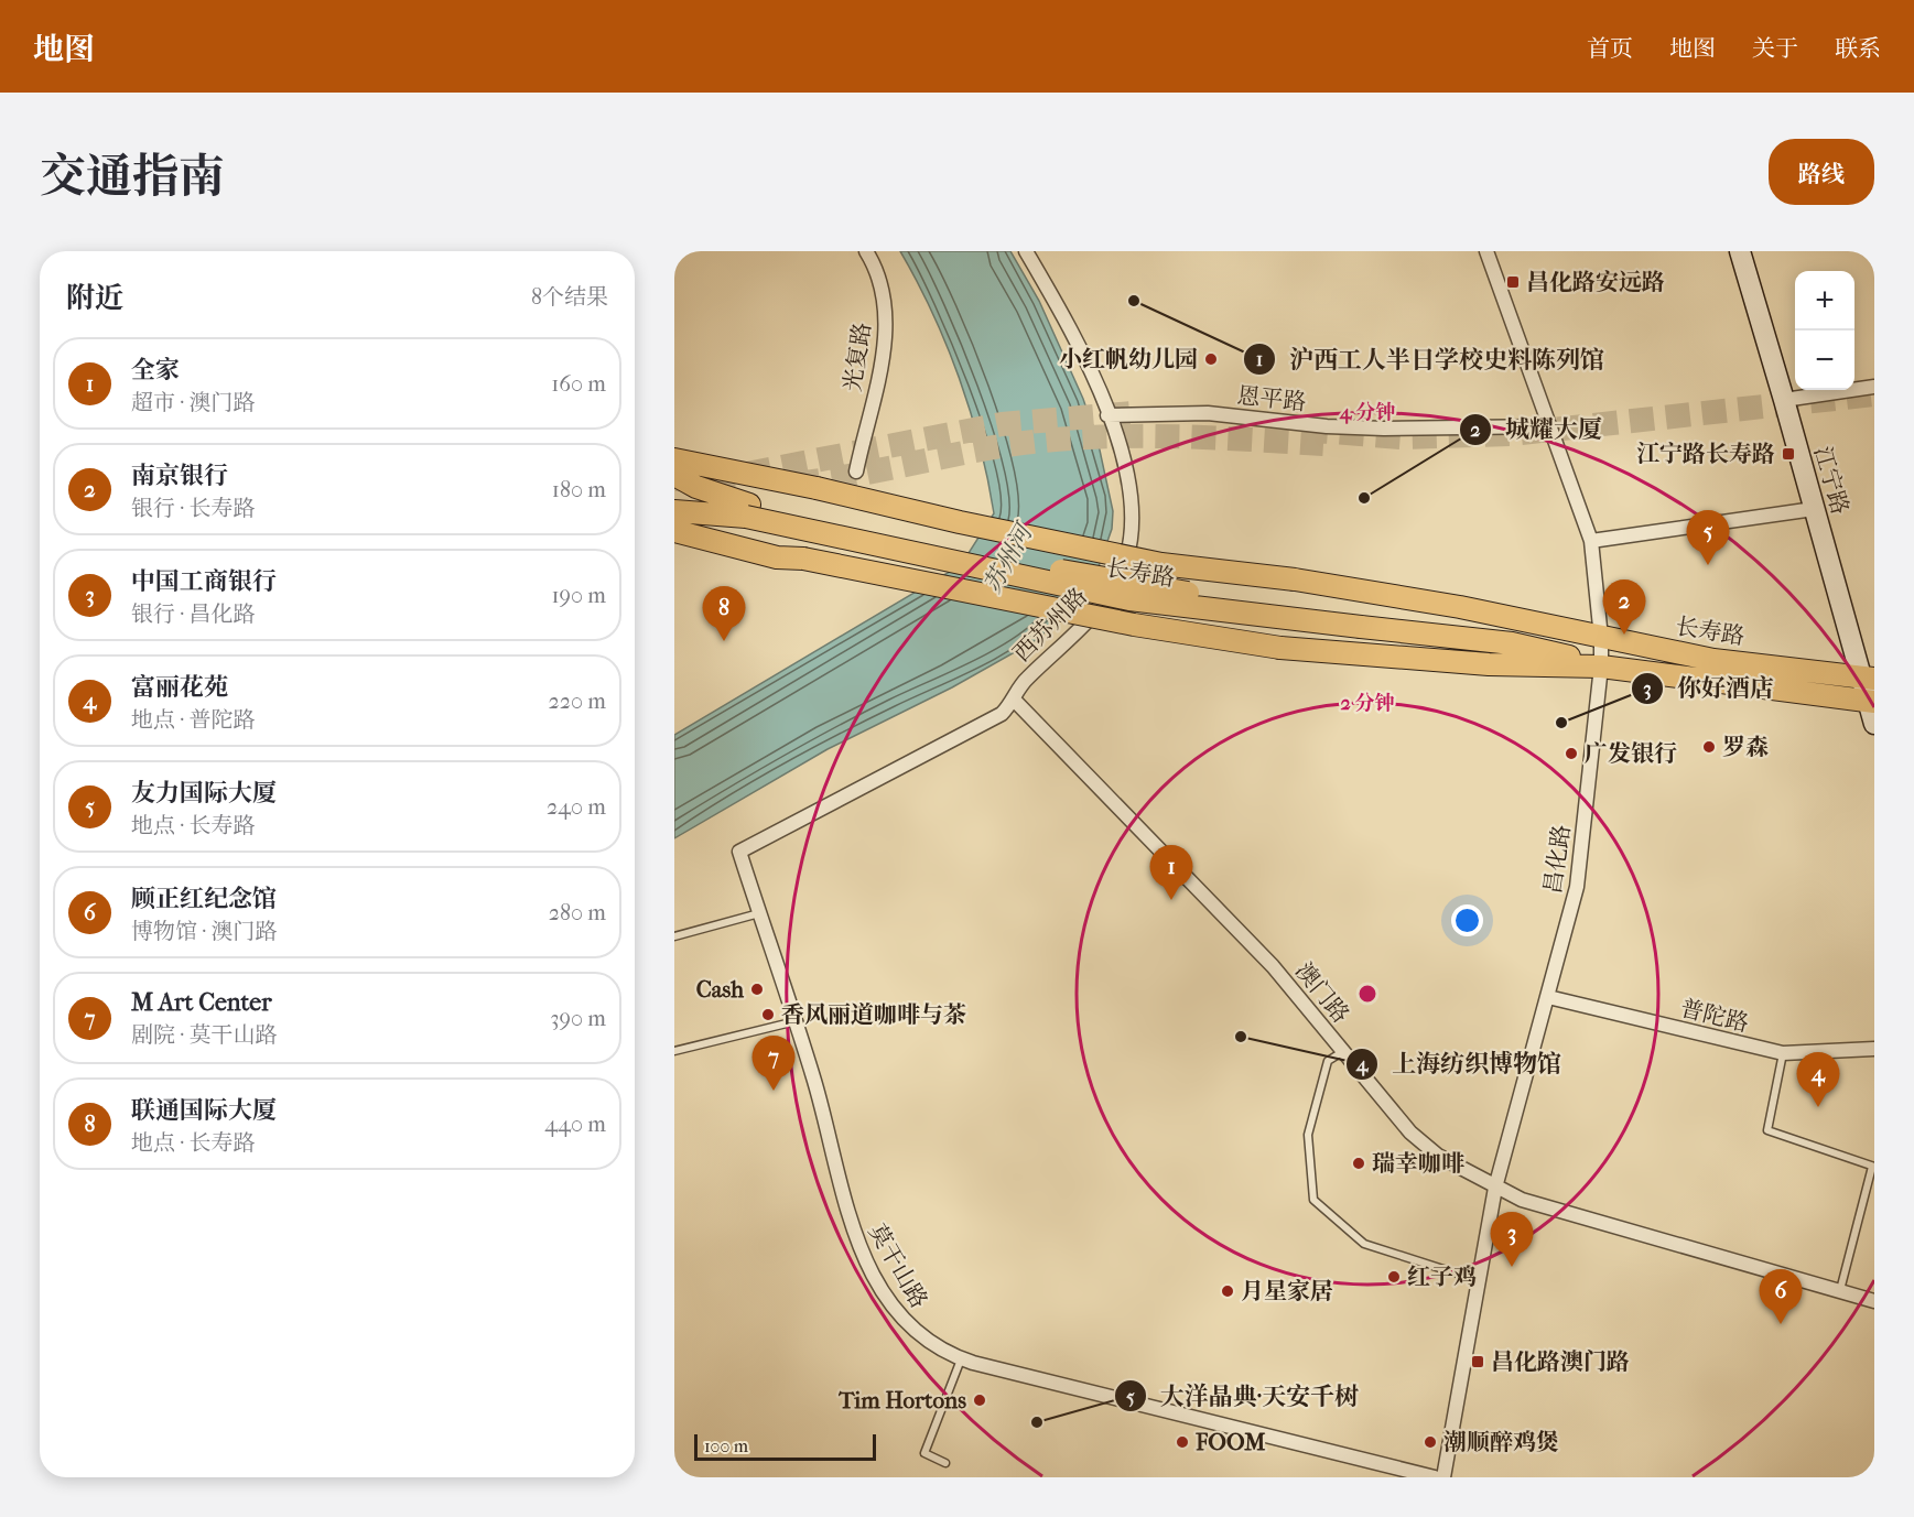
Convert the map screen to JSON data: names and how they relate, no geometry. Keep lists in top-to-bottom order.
{
  "streets": {
    "main road": ["江宁路", "长寿路"],
    "street": [
      "光复路",
      "恩平路",
      "西苏州路",
      "昌化路",
      "澳门路",
      "普陀路",
      "莫干山路"
    ]
  },
  "crossings": [
    ["恩平路", "西苏州路"],
    ["恩平路", "昌化路"],
    ["江宁路", "长寿路"],
    ["长寿路", "昌化路"],
    ["西苏州路", "澳门路"],
    ["西苏州路", "莫干山路"],
    ["昌化路", "澳门路"],
    ["昌化路", "普陀路"]
  ],
  "water": ["苏州河"],
  "places": {
    "transit": ["昌化路安远路", "江宁路长寿路", "昌化路澳门路"],
    "other": [
      "沪西工人半日学校史料陈列馆",
      "小红帆幼儿园",
      "城耀大厦",
      "你好酒店",
      "罗森",
      "广发银行",
      "Cash",
      "香风丽道咖啡与茶",
      "上海纺织博物馆",
      "瑞幸咖啡",
      "红子鸡",
      "月星家居",
      "Tim Hortons",
      "大洋晶典·天安千树",
      "FOOM",
      "潮顺醉鸡煲"
    ]
  },
  "scale_bar": "100 m",
  "page": {
    "header": "地图",
    "nav": [
      "首页",
      "地图",
      "关于",
      "联系"
    ],
    "title": "交通指南",
    "buttons": "路线",
    "heading": ["附近", "8个结果"],
    "map_buttons": ["+", "−"],
    "list": [
      {
        "mark": "1",
        "name": "全家",
        "note": "超市 · 澳门路",
        "value": "160 m"
      },
      {
        "mark": "2",
        "name": "南京银行",
        "note": "银行 · 长寿路",
        "value": "180 m"
      },
      {
        "mark": "3",
        "name": "中国工商银行",
        "note": "银行 · 昌化路",
        "value": "190 m"
      },
      {
        "mark": "4",
        "name": "富丽花苑",
        "note": "地点 · 普陀路",
        "value": "220 m"
      },
      {
        "mark": "5",
        "name": "友力国际大厦",
        "note": "地点 · 长寿路",
        "value": "240 m"
      },
      {
        "mark": "6",
        "name": "顾正红纪念馆",
        "note": "博物馆 · 澳门路",
        "value": "280 m"
      },
      {
        "mark": "7",
        "name": "M Art Center",
        "note": "剧院 · 莫干山路",
        "value": "390 m"
      },
      {
        "mark": "8",
        "name": "联通国际大厦",
        "note": "地点 · 长寿路",
        "value": "440 m"
      }
    ],
    "pins": [
      "5",
      "2",
      "8",
      "1",
      "7",
      "4",
      "3",
      "6"
    ],
    "scale": "100 m"
  },
  "rings": ["4 分钟", "2 分钟"]
}
